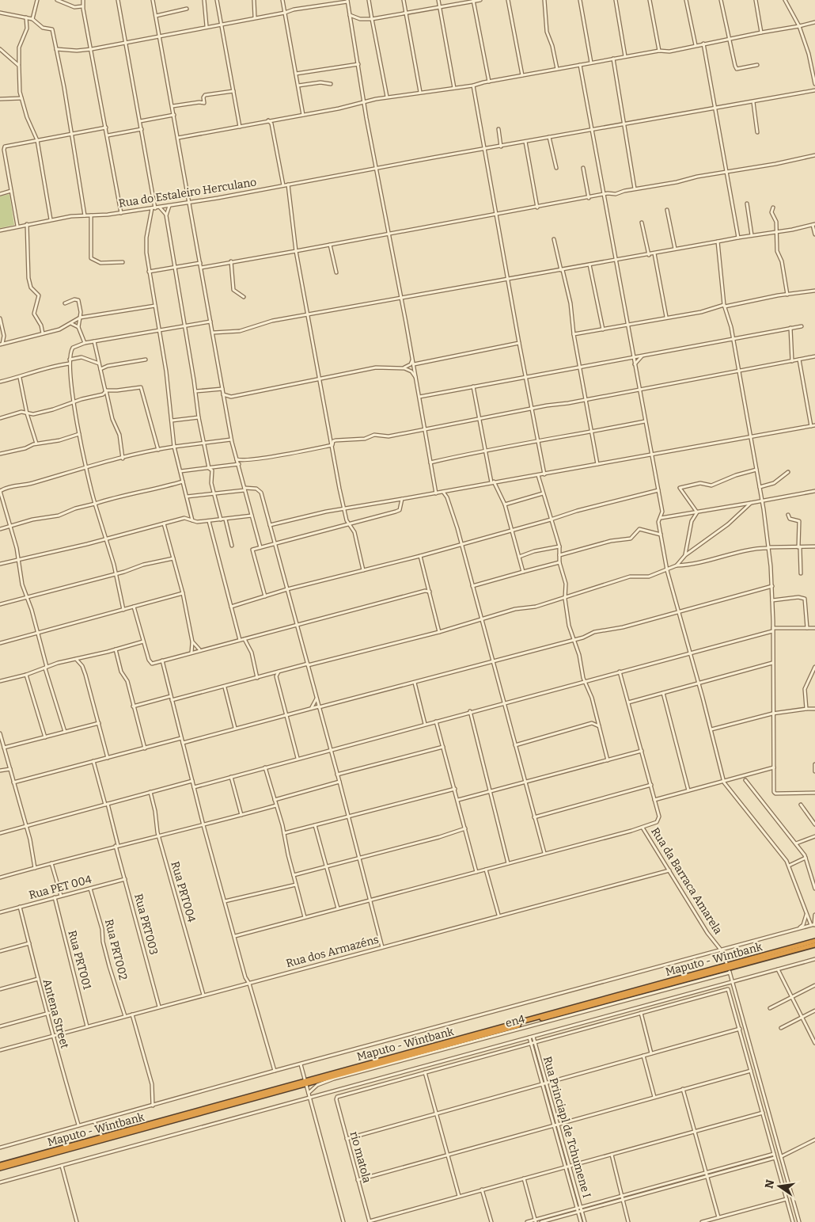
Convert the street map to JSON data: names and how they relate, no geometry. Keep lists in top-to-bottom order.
{
  "streets": {
    "highway": ["Maputo - Wintbank"],
    "street": [
      "Rua do Estaleiro Herculano",
      "Rua da Barraca Amarela",
      "Rua PET 004",
      "Rua PRT004",
      "Rua PRT003",
      "Rua PRT002",
      "Rua dos Armazéns",
      "Rua PRT001",
      "Antena Street",
      "en4",
      "Rua Princiapl de Tchumene I",
      "rio matola"
    ]
  },
  "crossings": [
    ["Rua da Barraca Amarela", "Rua dos Armazéns"],
    ["Rua da Barraca Amarela", "Maputo - Wintbank"],
    ["Rua da Barraca Amarela", "en4"],
    ["Rua PET 004", "Rua PRT003"],
    ["Rua PET 004", "Rua PRT002"],
    ["Rua PET 004", "Rua PRT001"],
    ["Rua PET 004", "Antena Street"],
    ["Rua PRT004", "Rua dos Armazéns"],
    ["Rua PRT003", "Rua dos Armazéns"],
    ["Rua PRT002", "Rua dos Armazéns"],
    ["Rua dos Armazéns", "Rua PRT001"],
    ["Rua dos Armazéns", "Antena Street"],
    ["Maputo - Wintbank", "en4"]
  ],
  "north": "left"
}
